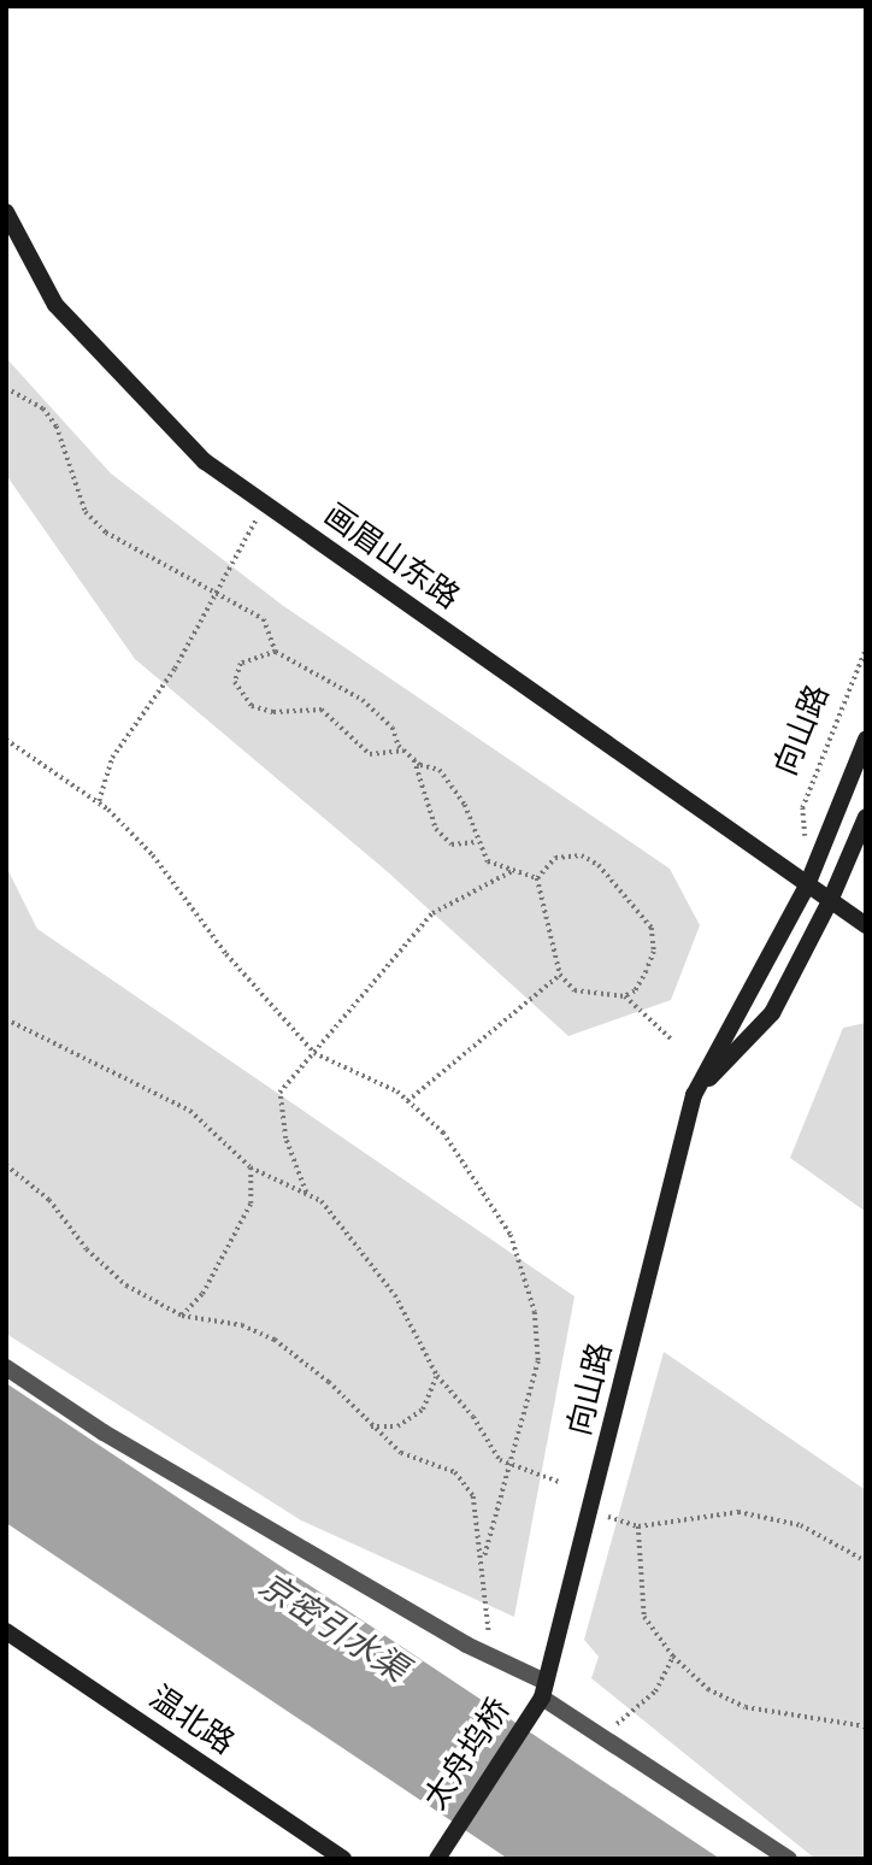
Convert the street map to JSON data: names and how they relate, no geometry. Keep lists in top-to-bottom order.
{
  "streets": {
    "street": [
      "画眉山东路",
      "向山路",
      "温北路",
      "太舟坞桥"
    ]
  },
  "crossings": [
    ["画眉山东路", "向山路"],
    ["向山路", "太舟坞桥"]
  ],
  "water": ["京密引水渠"]
}
